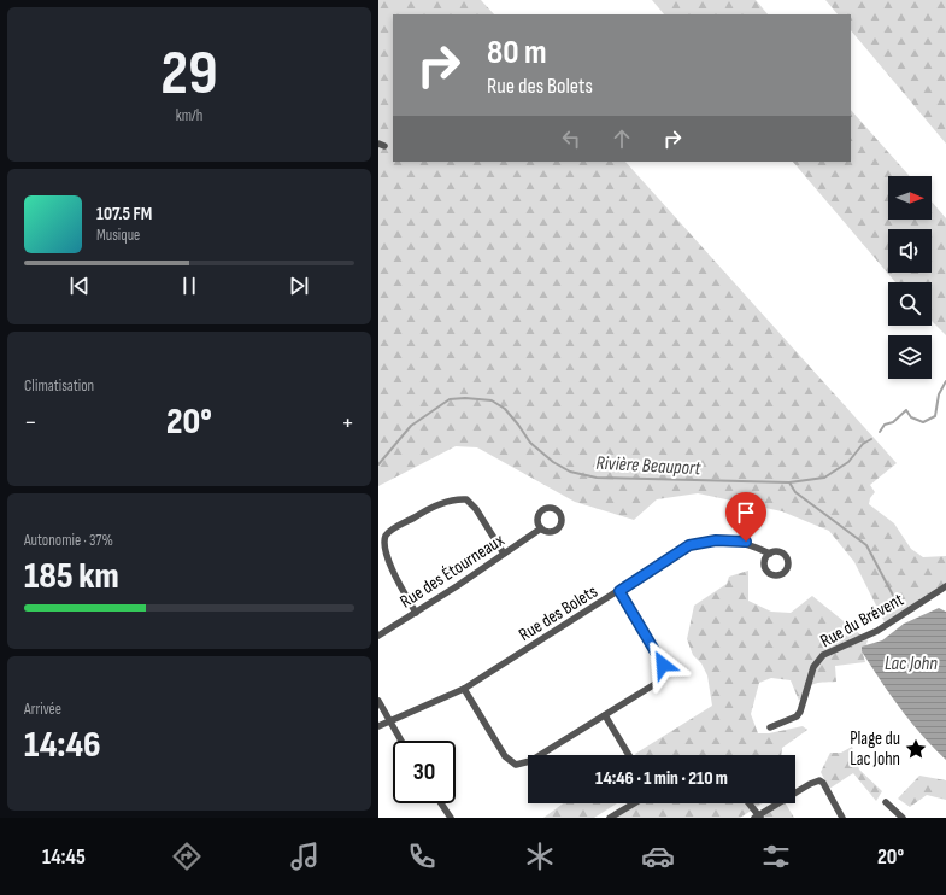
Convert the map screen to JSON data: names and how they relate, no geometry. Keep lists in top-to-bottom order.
{
  "streets": {
    "street": ["Rue des Étourneaux", "Rue des Bolets", "Rue du Brévent"]
  },
  "water": ["Rivière Beauport", "Lac John"],
  "places": {
    "place": ["Plage du Lac John"]
  },
  "north": "right",
  "page": {
    "tile": [
      ["29", "km/h"],
      "Climatisation",
      ["Autonomie · 37%", "185 km"],
      ["Arrivée", "14:46"]
    ],
    "turn": ["80 m", "Rue des Bolets"],
    "song": ["107.5 FM", "Musique"],
    "heat": ["−", "20°", "+"],
    "limit": "30",
    "trip": "14:46 · 1 min · 210 m",
    "tabs": ["14:45", "20°"]
  }
}
